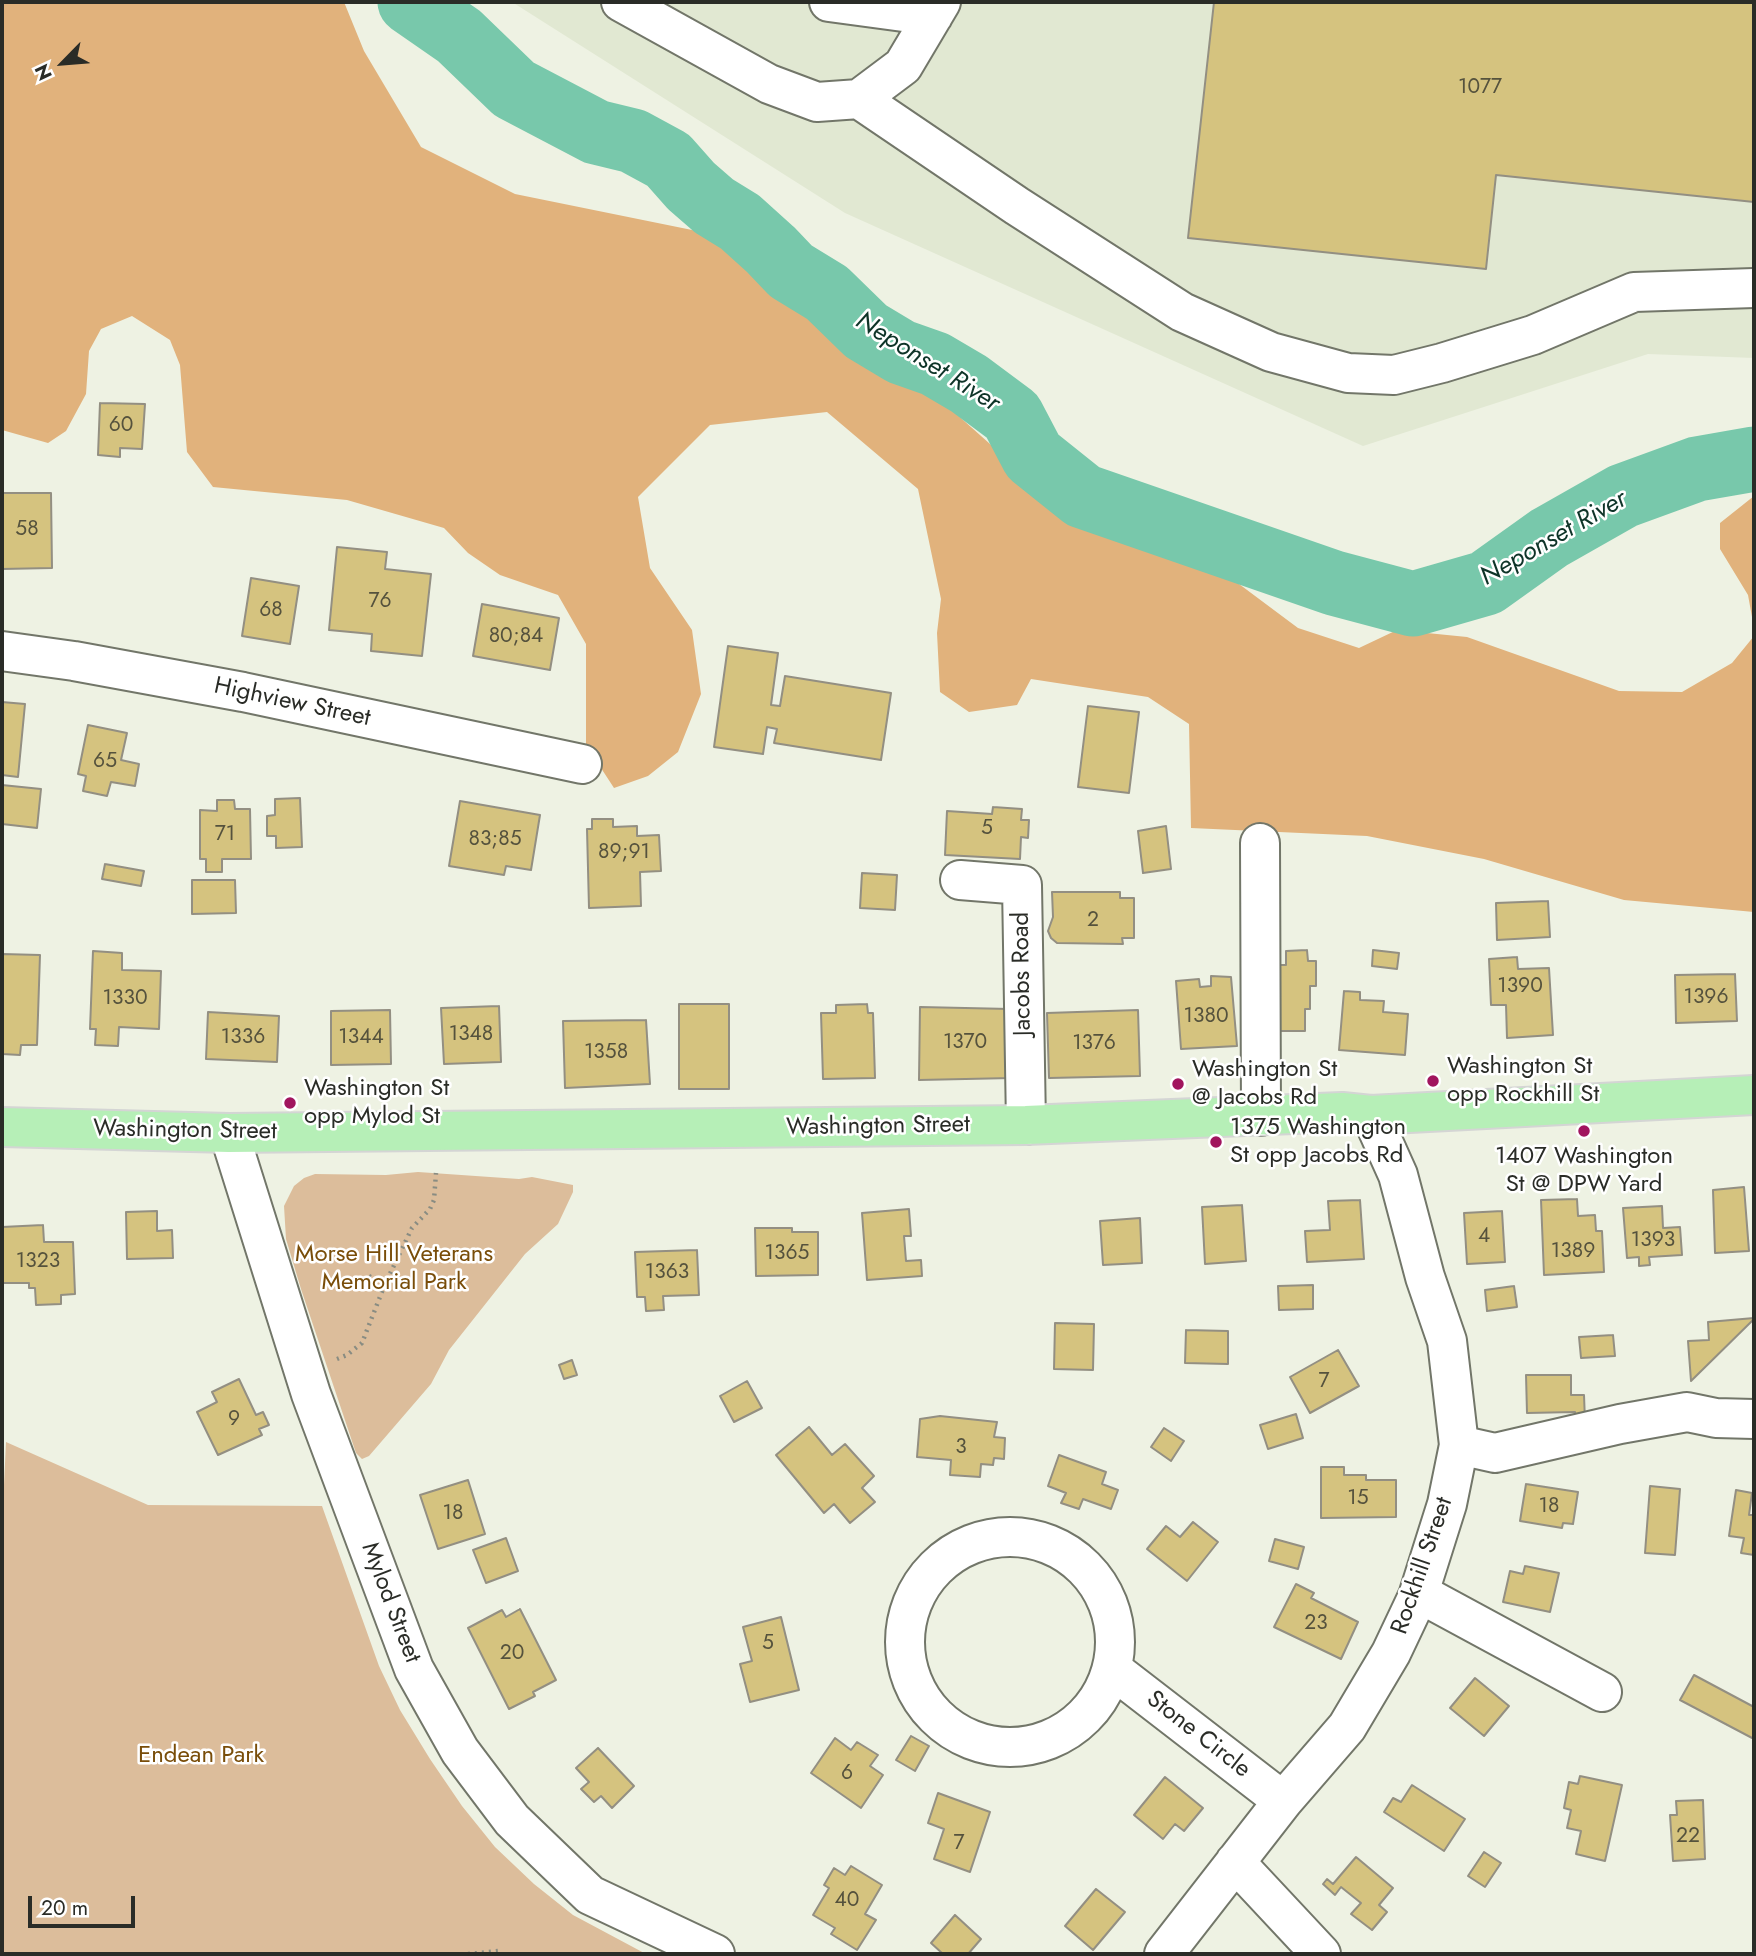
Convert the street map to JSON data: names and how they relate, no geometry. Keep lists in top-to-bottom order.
{
  "streets": {
    "main road": ["Washington Street"],
    "street": [
      "Highview Street",
      "Jacobs Road",
      "Rockhill Street",
      "Mylod Street",
      "Stone Circle"
    ]
  },
  "crossings": [
    ["Jacobs Road", "Washington Street"],
    ["Washington Street", "Rockhill Street"],
    ["Washington Street", "Mylod Street"],
    ["Rockhill Street", "Stone Circle"]
  ],
  "water": ["Neponset River"],
  "parks": ["Morse Hill Veterans Memorial Park", "Endean Park"],
  "places": [
    "Washington St opp Rockhill St",
    "Washington St @ Jacobs Rd",
    "Washington St opp Mylod St",
    "1407 Washington St @ DPW Yard",
    "1375 Washington St opp Jacobs Rd"
  ],
  "house_numbers": [
    "1077",
    "60",
    "58",
    "76",
    "68",
    "80;84",
    "65",
    "5",
    "71",
    "83;85",
    "89;91",
    "2",
    "1390",
    "1396",
    "1330",
    "1380",
    "1348",
    "1336",
    "1344",
    "1370",
    "1376",
    "1358",
    "4",
    "1393",
    "1389",
    "1365",
    "1323",
    "1363",
    "7",
    "9",
    "3",
    "15",
    "18",
    "18",
    "23",
    "5",
    "20",
    "6",
    "22",
    "7",
    "40"
  ],
  "scale_bar": "20 m",
  "north": "bottom left"
}
